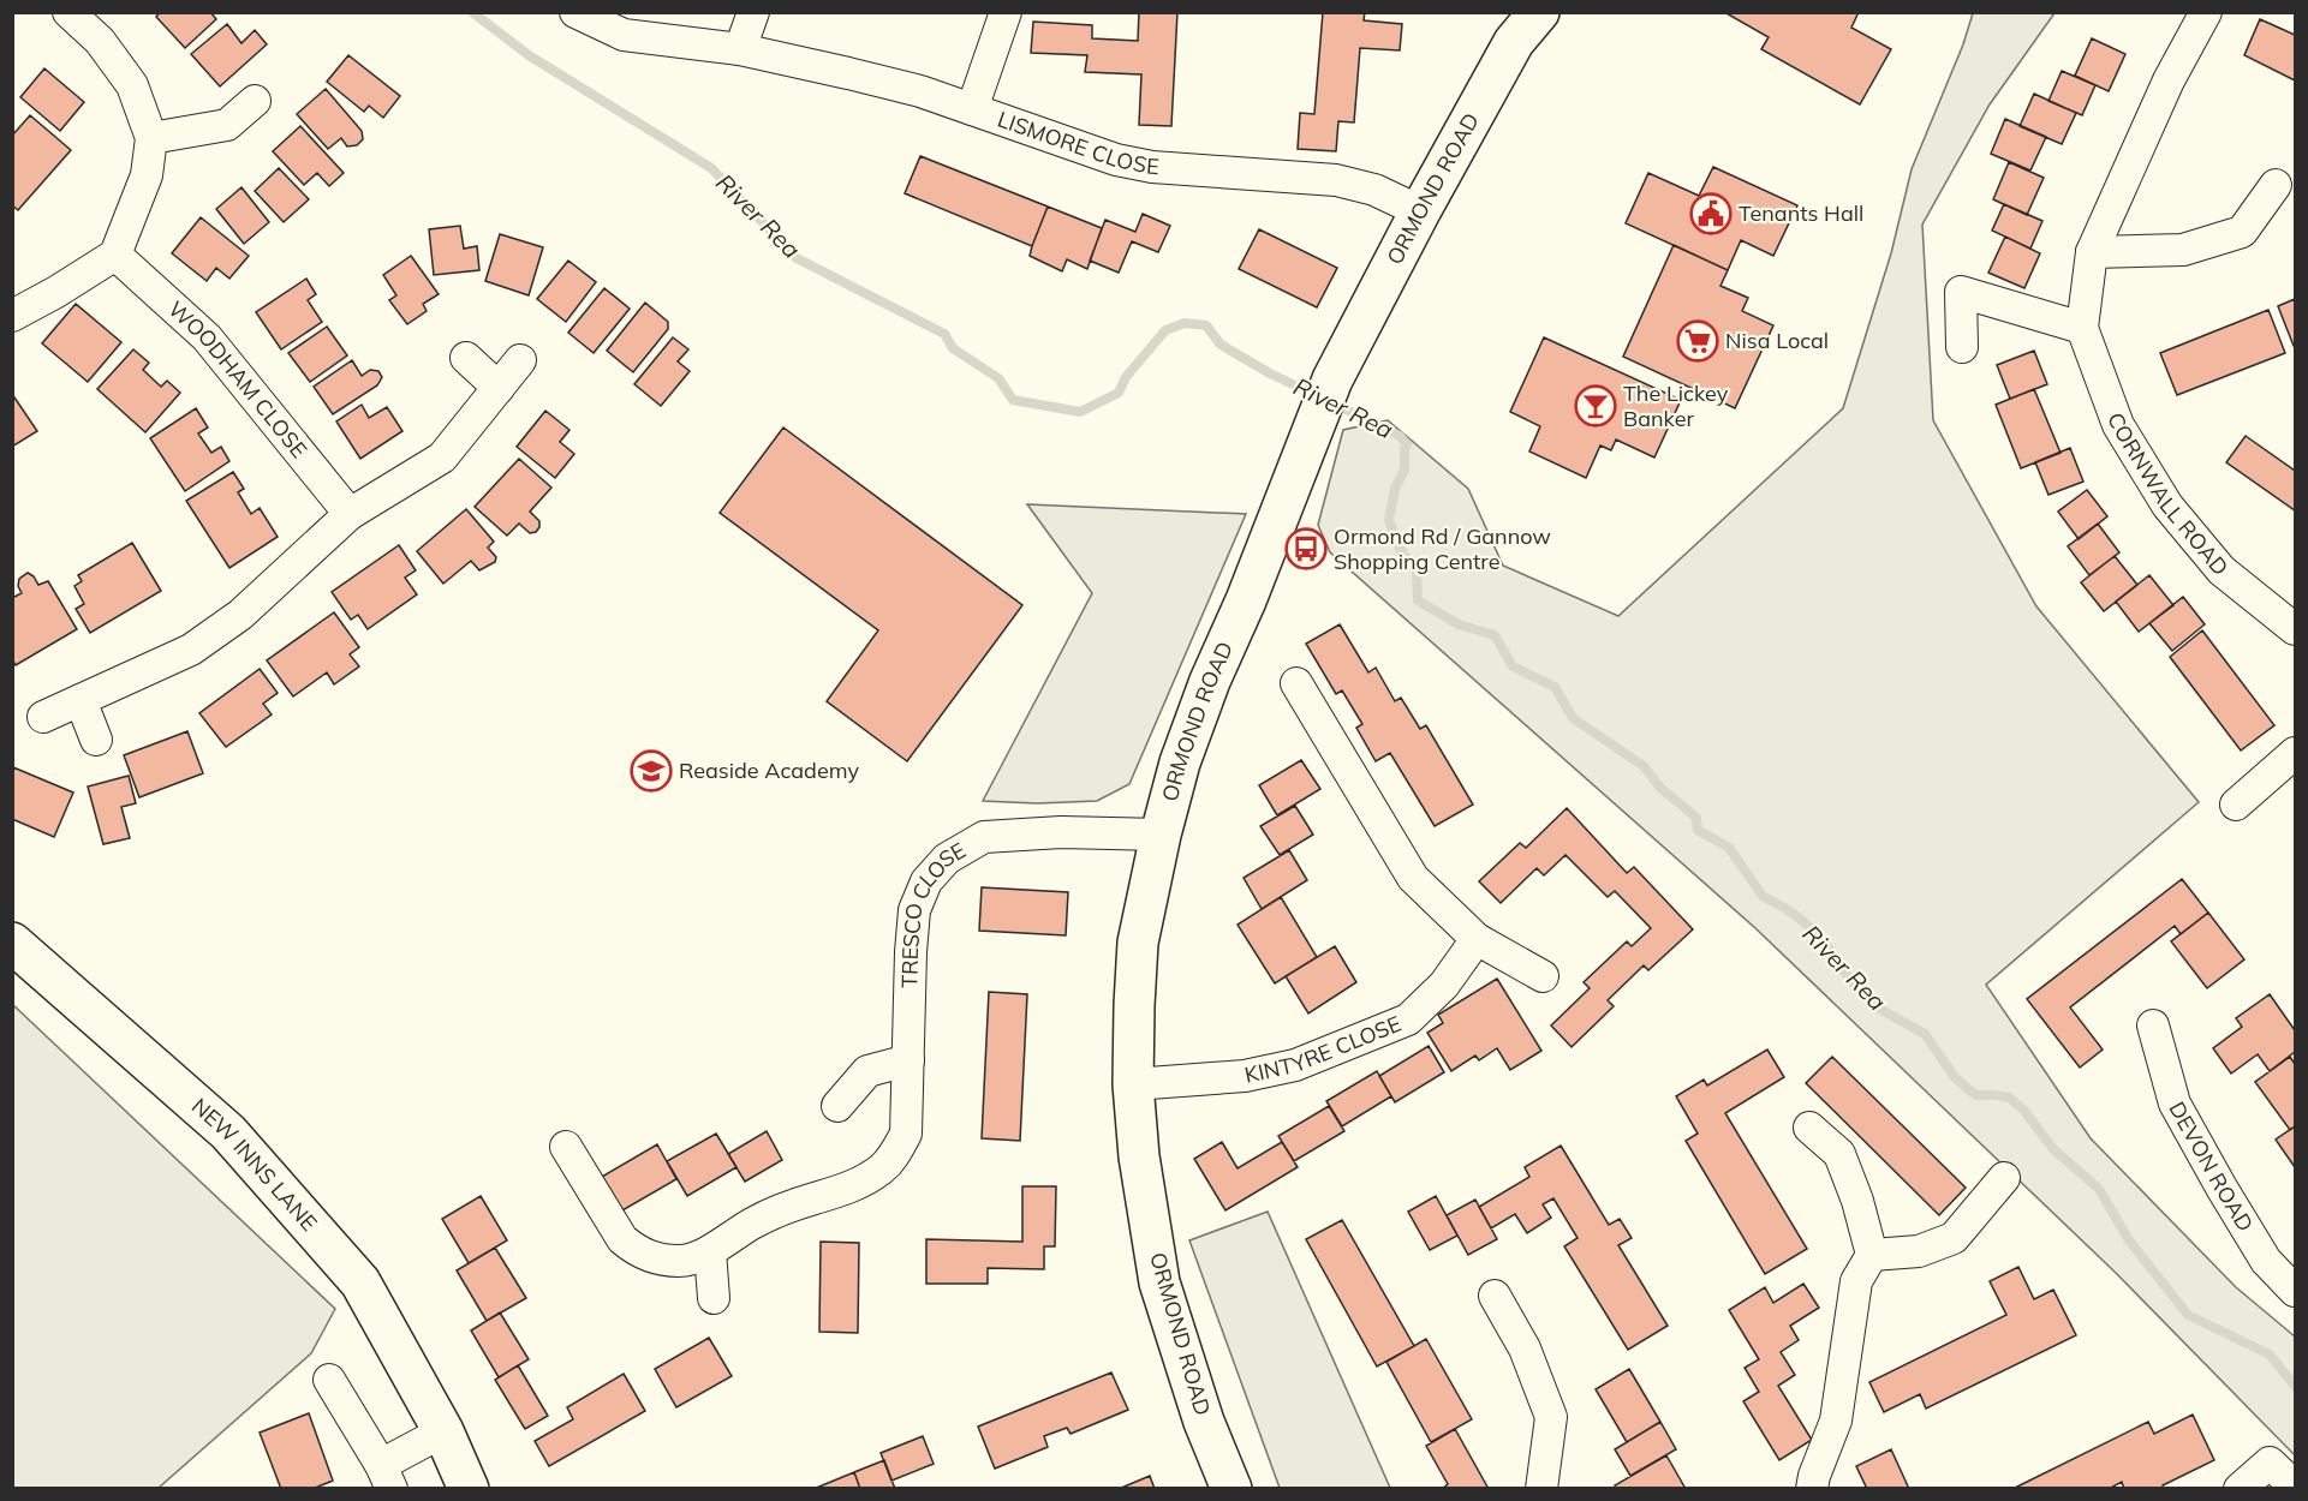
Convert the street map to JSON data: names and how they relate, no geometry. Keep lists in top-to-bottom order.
{
  "streets": {
    "street": [
      "LISMORE CLOSE",
      "ORMOND ROAD",
      "WOODHAM CLOSE",
      "CORNWALL ROAD",
      "TRESCO CLOSE",
      "KINTYRE CLOSE",
      "DEVON ROAD",
      "NEW INNS LANE"
    ]
  },
  "crossings": [
    ["LISMORE CLOSE", "ORMOND ROAD"],
    ["ORMOND ROAD", "TRESCO CLOSE"],
    ["ORMOND ROAD", "KINTYRE CLOSE"]
  ],
  "water": ["River Rea"],
  "places": {
    "public building": ["Tenants Hall"],
    "supermarket": ["Nisa Local"],
    "bar": ["The Lickey Banker"],
    "bus stop": ["Ormond Rd / Gannow Shopping Centre"],
    "school or university": ["Reaside Academy"]
  }
}
